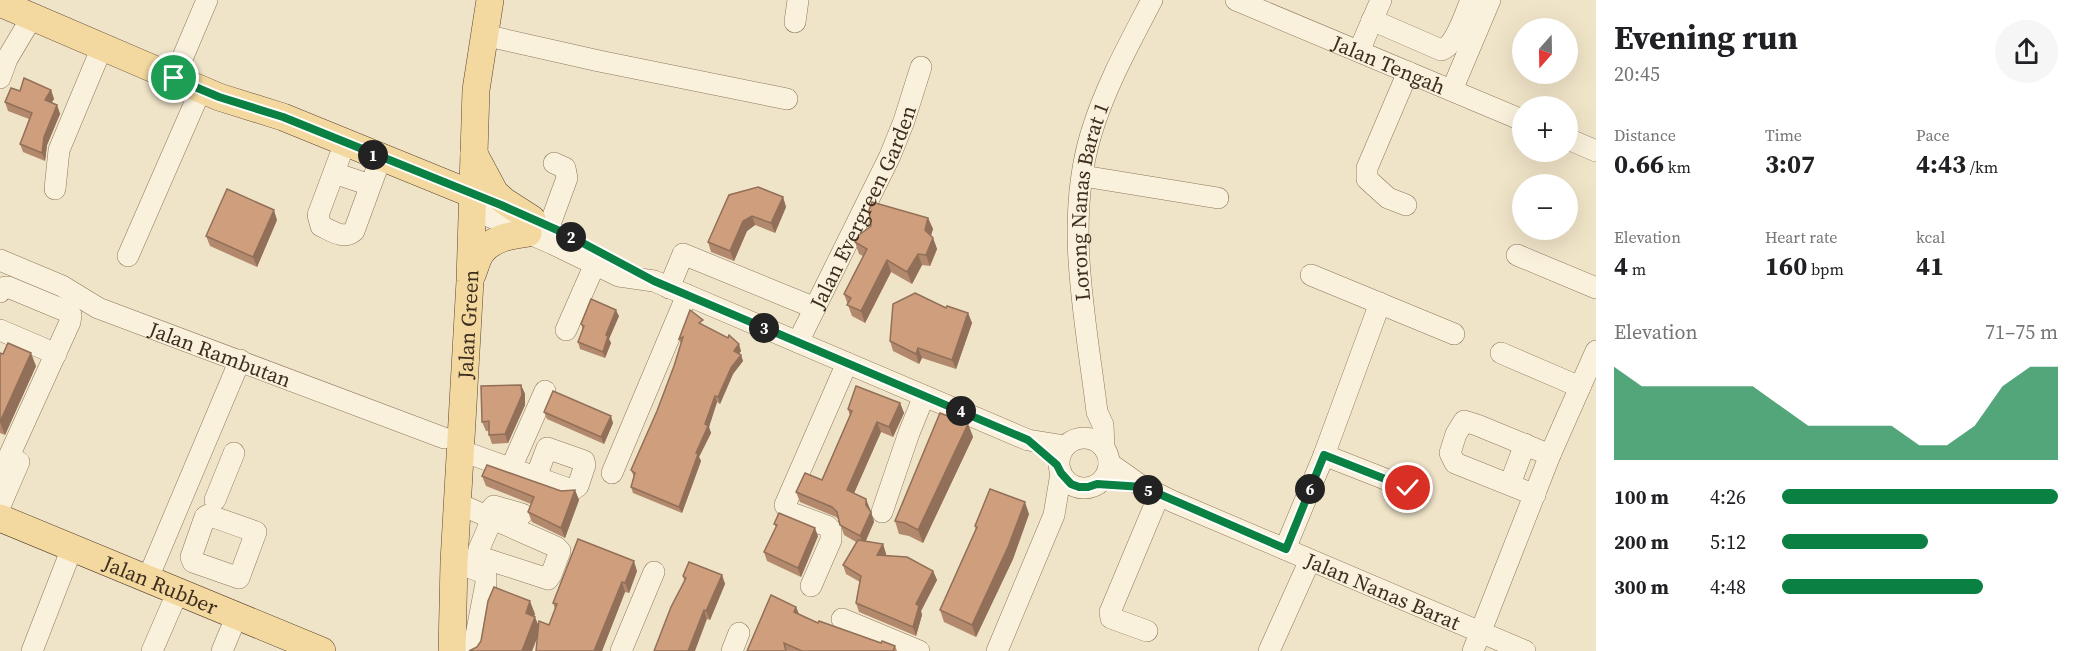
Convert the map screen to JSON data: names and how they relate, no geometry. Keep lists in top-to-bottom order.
{
  "streets": {
    "main road": ["Jalan Green", "Jalan Rubber"],
    "street": [
      "Jalan Tengah",
      "Lorong Nanas Barat 1",
      "Jalan Evergreen Garden",
      "Jalan Rambutan",
      "Jalan Nanas Barat"
    ]
  },
  "crossings": [
    ["Lorong Nanas Barat 1", "Jalan Nanas Barat"],
    ["Jalan Green", "Jalan Rambutan"]
  ],
  "north": "bottom",
  "page": {
    "heading": ["Evening run", "20:45"],
    "map_buttons": ["+", "−"],
    "stats": [
      ["Distance", "0.66 km"],
      ["Time", "3:07"],
      ["Pace", "4:43 /km"],
      ["Elevation", "4 m"],
      ["Heart rate", "160 bpm"],
      ["kcal", "41"]
    ],
    "pins": [
      "1",
      "2",
      "3",
      "4",
      "6",
      "5"
    ],
    "chart": ["Elevation", "71–75 m"],
    "list": [
      {
        "name": "100 m",
        "note": "4:26"
      },
      {
        "name": "200 m",
        "note": "5:12"
      },
      {
        "name": "300 m",
        "note": "4:48"
      }
    ]
  }
}
